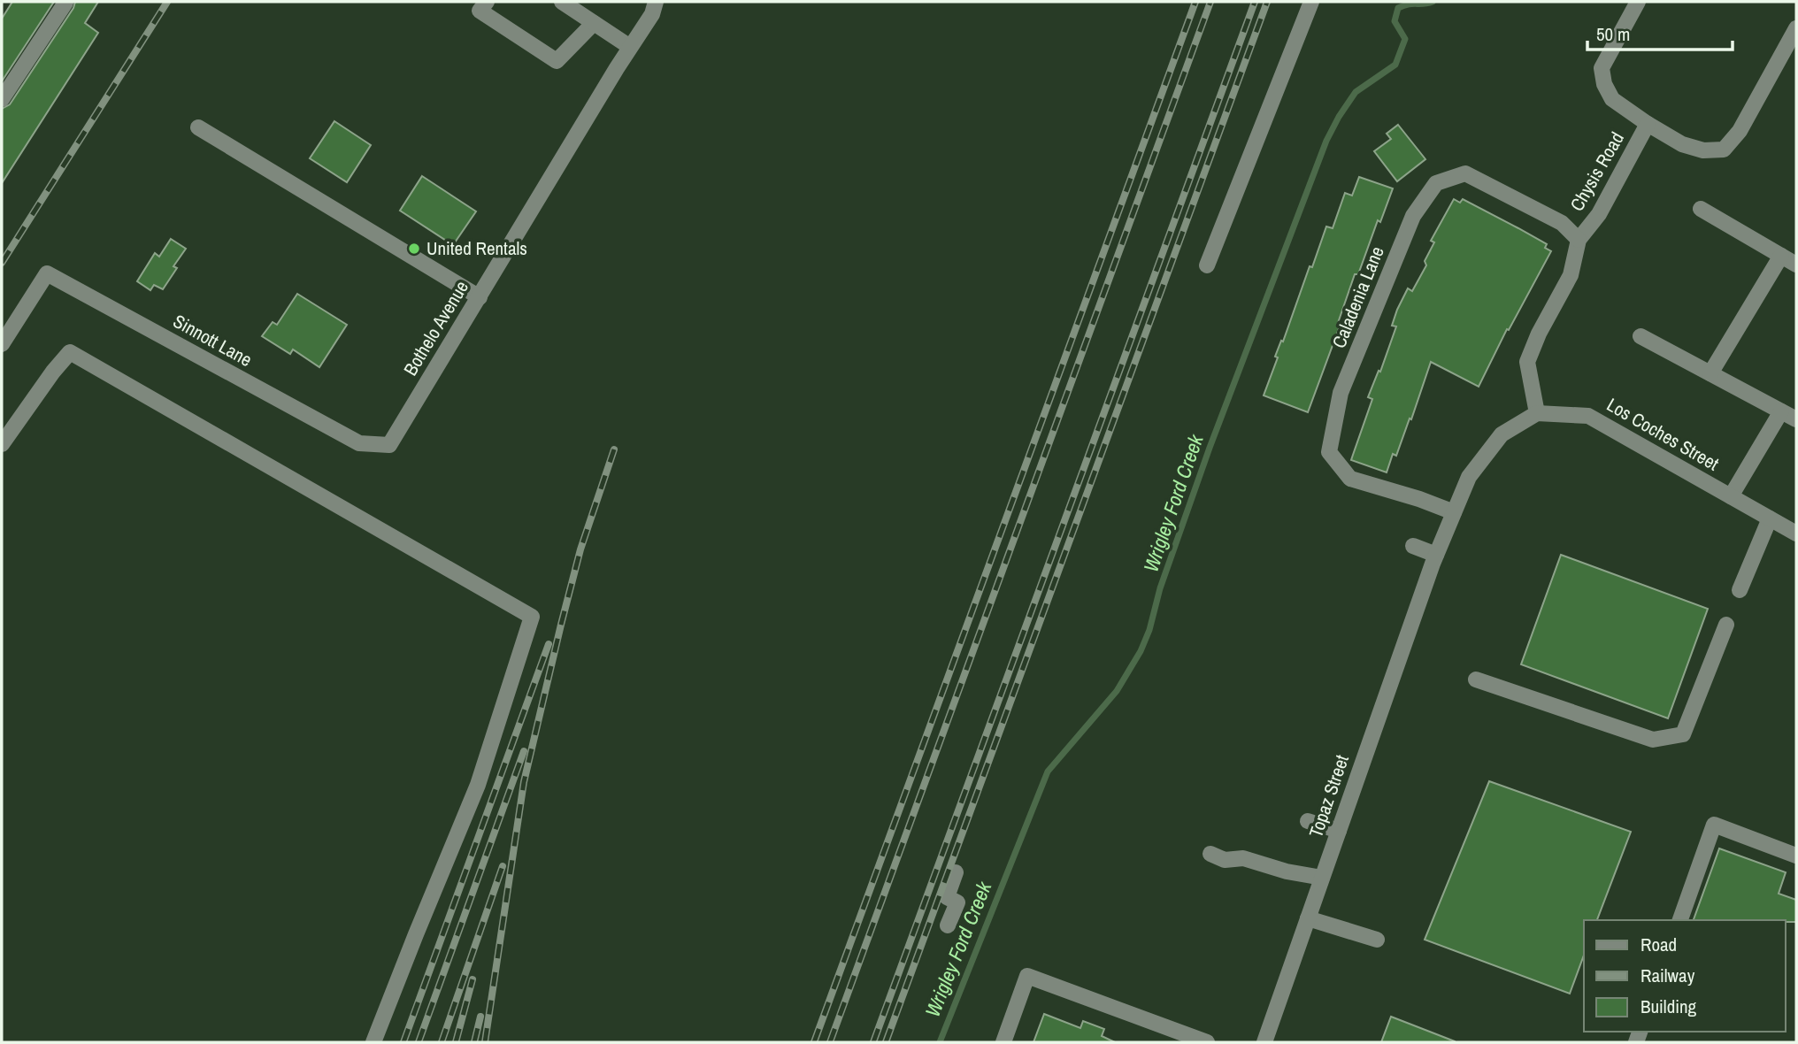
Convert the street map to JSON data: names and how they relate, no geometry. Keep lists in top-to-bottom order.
{
  "streets": {
    "street": [
      "Chysis Road",
      "Caladenia Lane",
      "Bothelo Avenue",
      "Sinnott Lane",
      "Los Coches Street",
      "Topaz Street"
    ]
  },
  "crossings": [
    ["Chysis Road", "Caladenia Lane"],
    ["Chysis Road", "Los Coches Street"],
    ["Bothelo Avenue", "Sinnott Lane"]
  ],
  "water": ["Wrigley Ford Creek"],
  "places": ["United Rentals"],
  "legend": ["Road", "Railway", "Building"],
  "scale_bar": "50 m"
}
